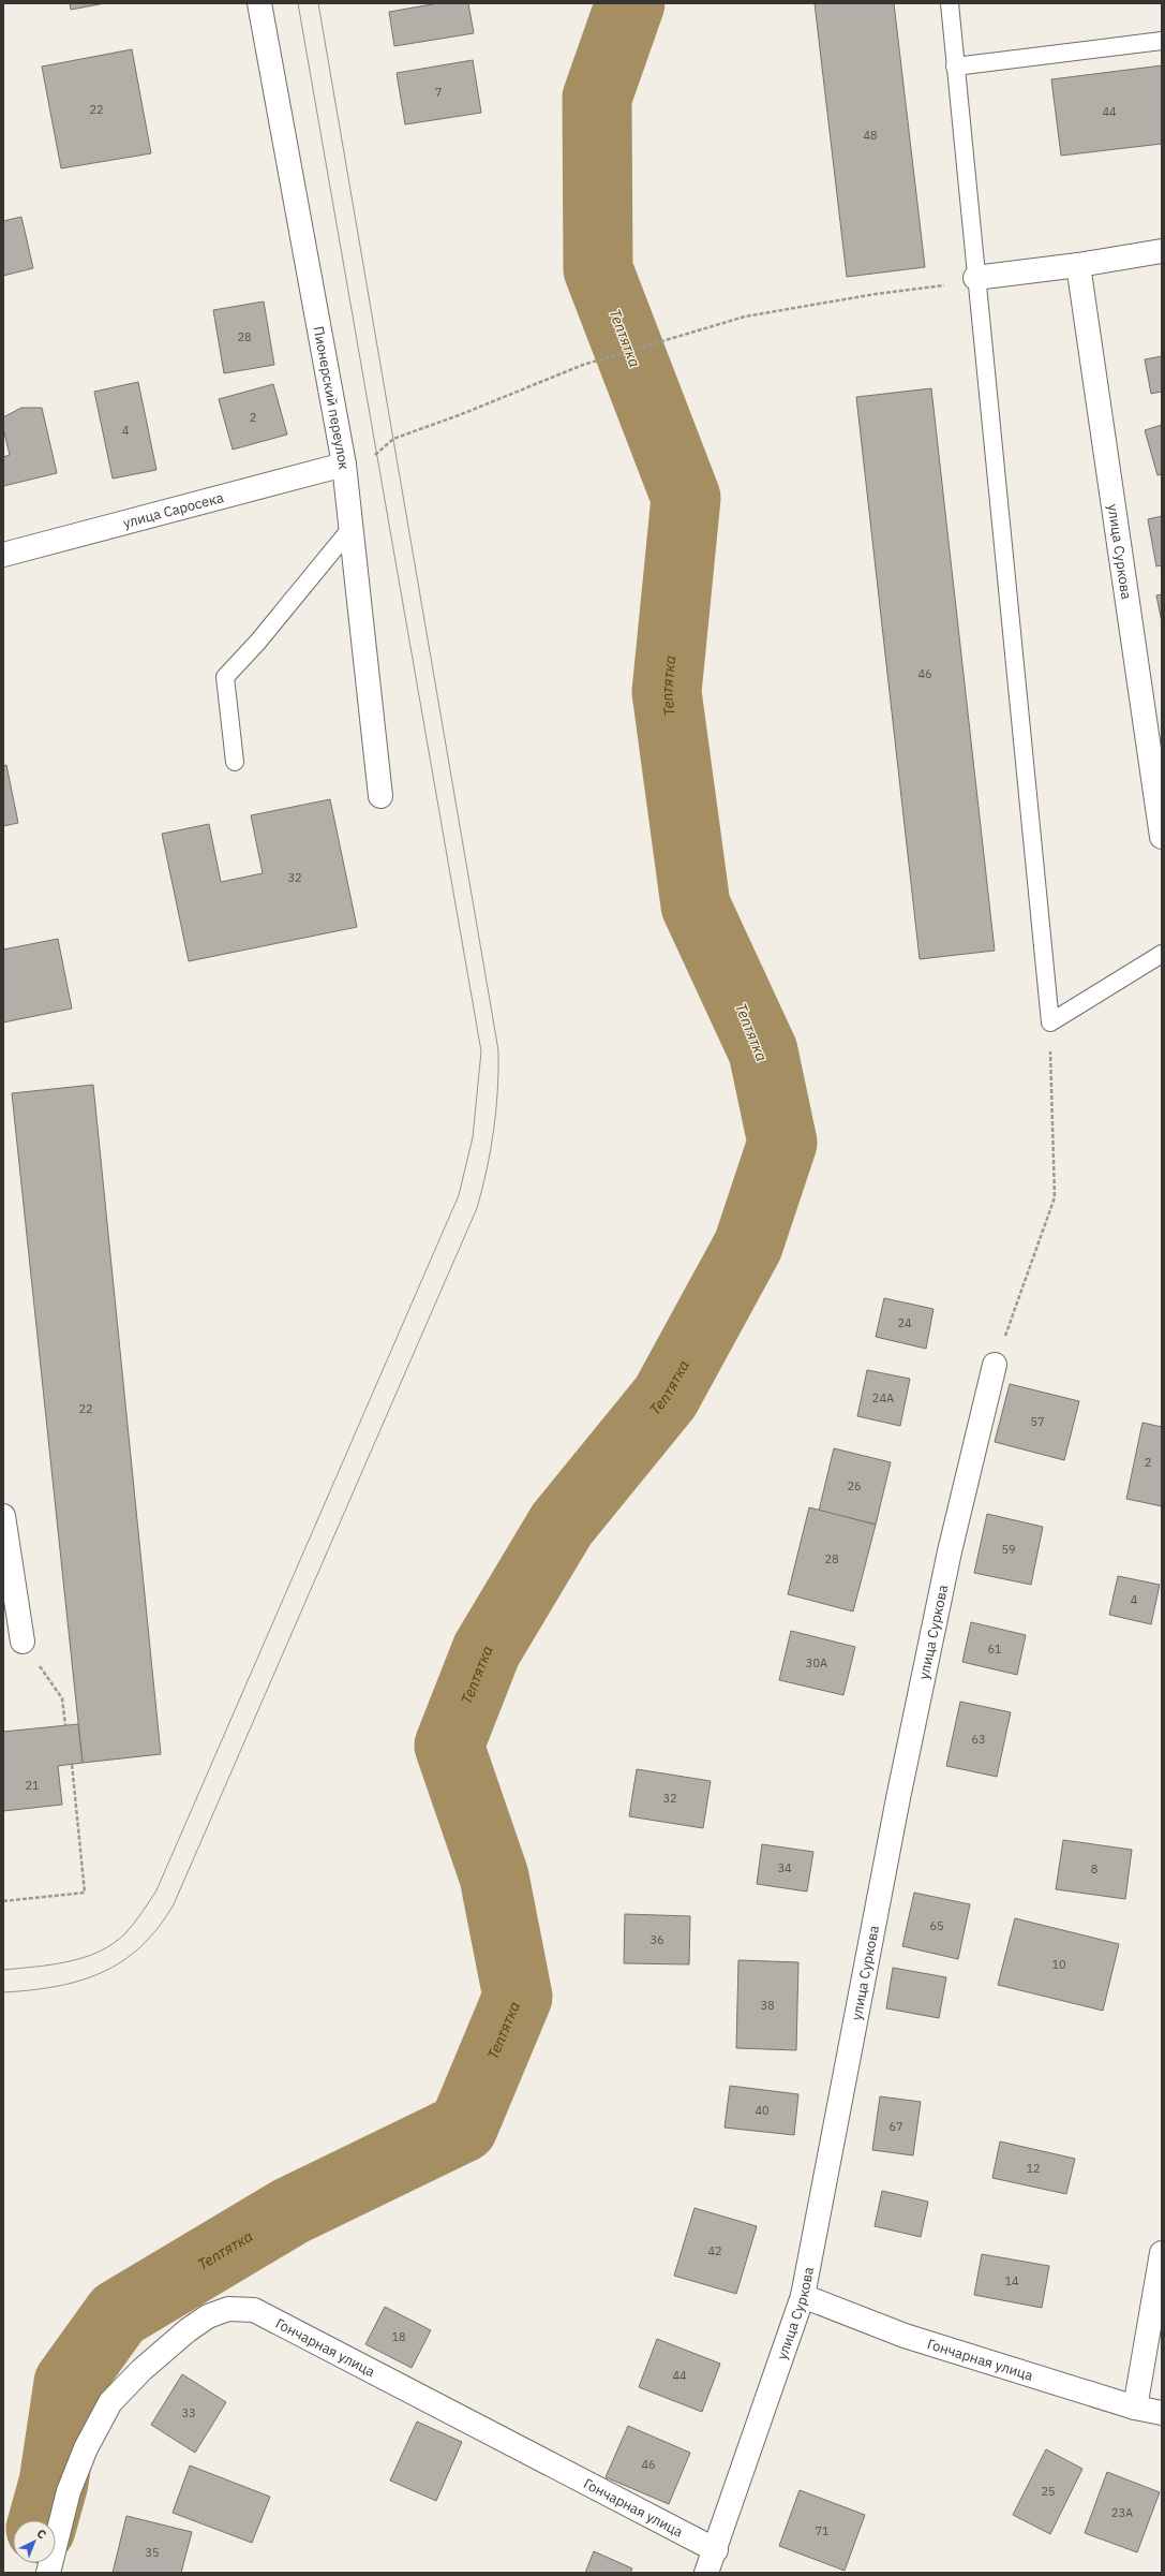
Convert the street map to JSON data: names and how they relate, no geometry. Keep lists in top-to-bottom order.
{
  "streets": {
    "street": [
      "Пионерский переулок",
      "улица Саросека",
      "улица Суркова",
      "Гончарная улица"
    ]
  },
  "crossings": [
    ["Пионерский переулок", "улица Саросека"],
    ["улица Суркова", "Гончарная улица"]
  ],
  "water": ["Тептятка"],
  "house_numbers": [
    "7",
    "22",
    "44",
    "48",
    "28",
    "2",
    "4",
    "46",
    "32",
    "24",
    "24А",
    "22",
    "57",
    "2",
    "26",
    "59",
    "28",
    "4",
    "61",
    "30А",
    "63",
    "21",
    "32",
    "34",
    "8",
    "65",
    "36",
    "10",
    "38",
    "40",
    "67",
    "12",
    "42",
    "14",
    "18",
    "44",
    "33",
    "46",
    "25",
    "23А",
    "71",
    "35"
  ],
  "north": "top right"
}
